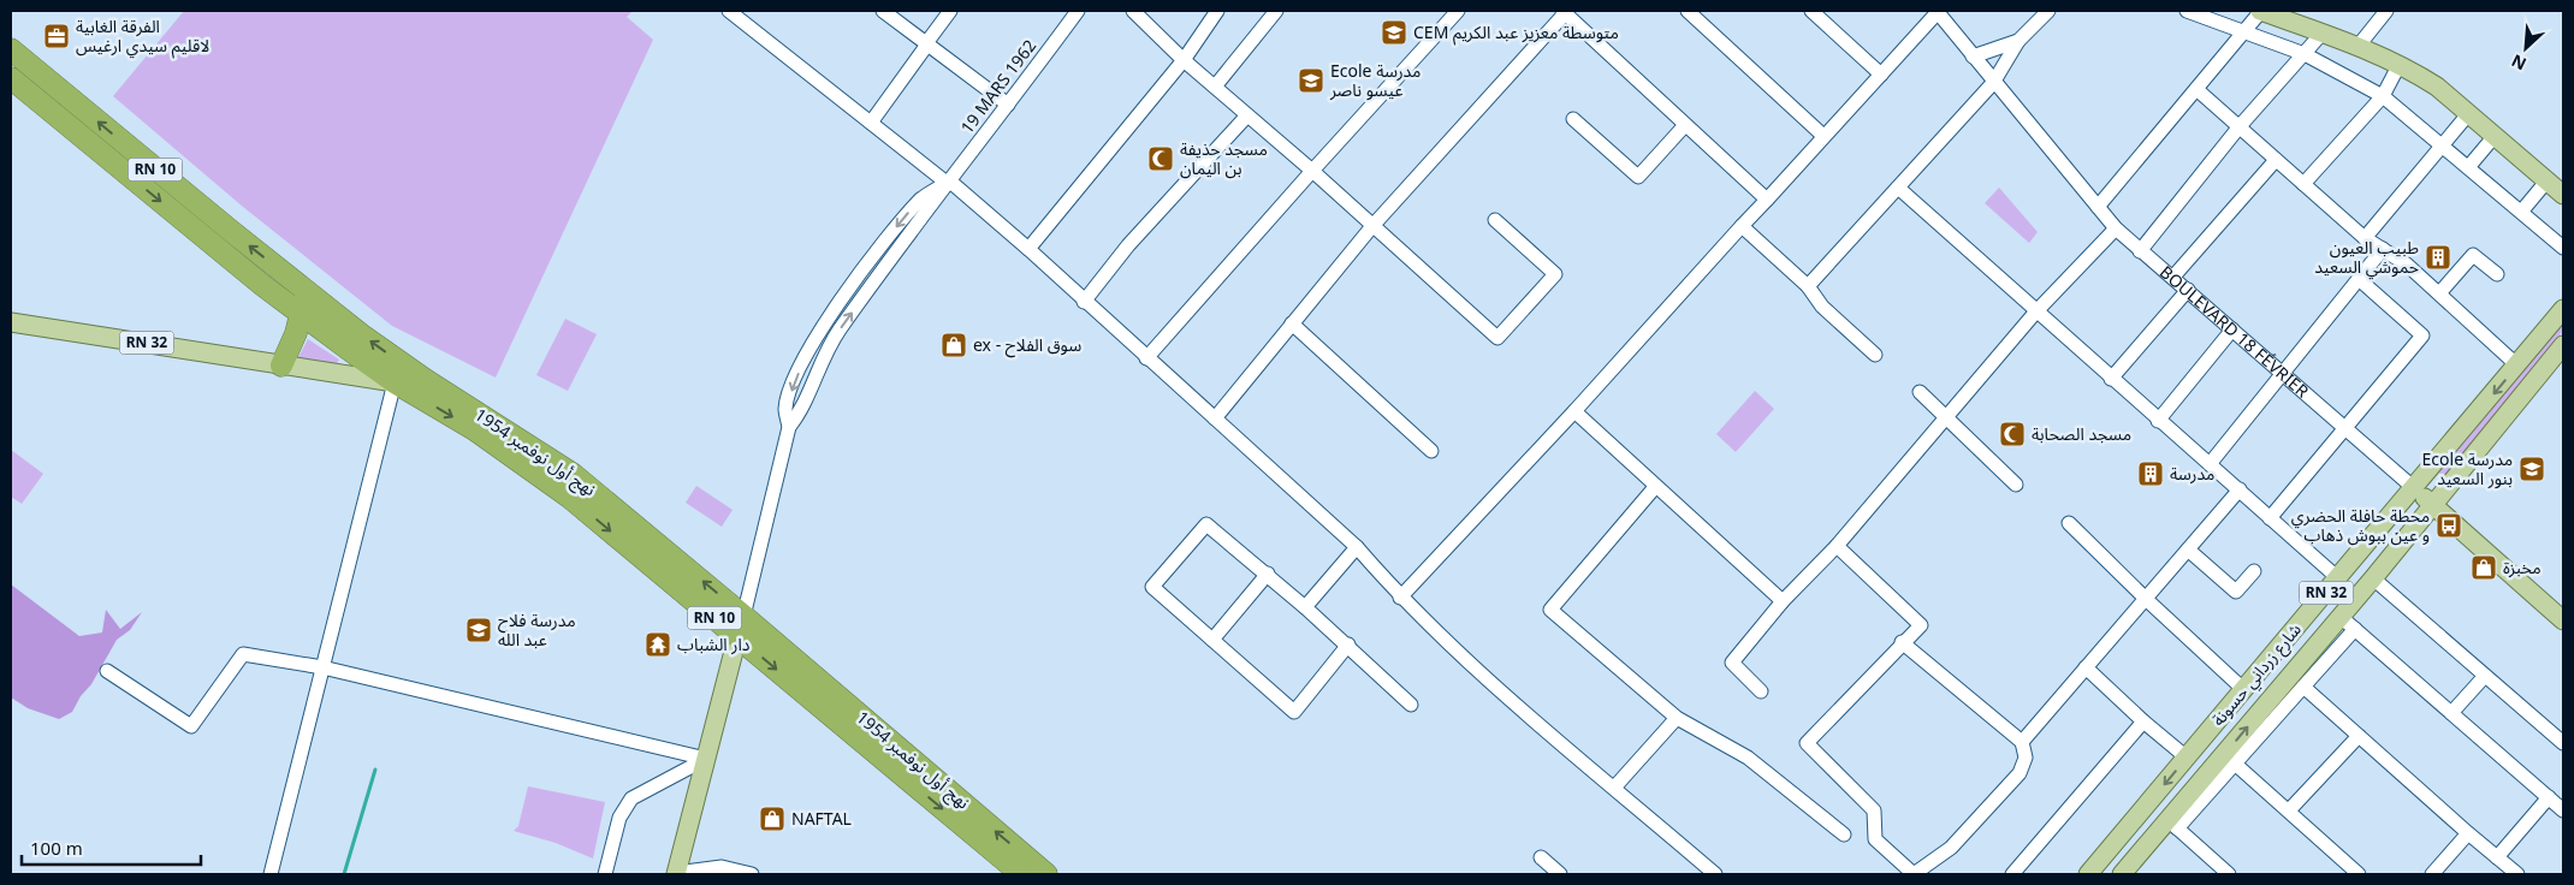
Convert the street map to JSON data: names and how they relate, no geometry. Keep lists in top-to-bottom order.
{
  "streets": {
    "highway": ["RN 10", "نهج أول نوفمبر 1954"],
    "main road": ["BOULEVARD 18 FÉVRIER", "RN 32", "شارع زرداني حسونة"],
    "street": ["19 MARS 1962"]
  },
  "crossings": [
    ["19 MARS 1962", "نهج أول نوفمبر 1954"],
    ["BOULEVARD 18 FÉVRIER", "شارع زرداني حسونة"],
    ["RN 32", "نهج أول نوفمبر 1954"]
  ],
  "places": {
    "school or university": [
      "CEM متوسطة معزيز عبد الكريم",
      "Ecole مدرسة عيسو ناصر",
      "Ecole مدرسة بنور السعيد",
      "مدرسة فلاح عبد الله"
    ],
    "office": ["الفرقة الغابية لاقليم سيدي ارغيس"],
    "mosque": ["مسجد حذيفة بن اليمان", "مسجد الصحابة"],
    "building": ["طبيب العيون حموشي السعيد", "مدرسة"],
    "shop": ["ex - سوق الفلاح", "مخبزة", "NAFTAL"],
    "bus stop": ["محطة حافلة الحضري و عين ببوش ذهاب"],
    "temple": ["دار الشباب"]
  },
  "scale_bar": "100 m",
  "north": "bottom left"
}
